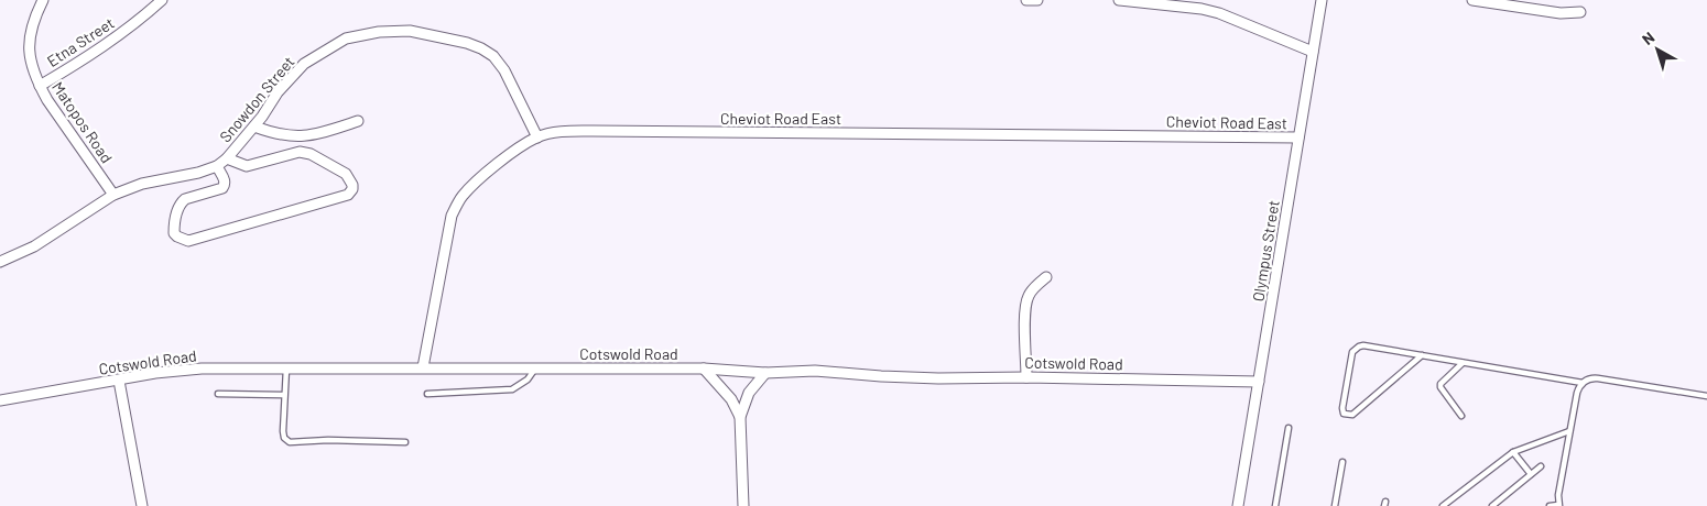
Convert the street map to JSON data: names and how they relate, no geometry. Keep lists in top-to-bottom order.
{
  "streets": {
    "street": [
      "Etna Street",
      "Snowdon Street",
      "Cheviot Road East",
      "Matopos Road",
      "Olympus Street",
      "Cotswold Road"
    ]
  },
  "crossings": [
    ["Etna Street", "Matopos Road"],
    ["Snowdon Street", "Cheviot Road East"],
    ["Snowdon Street", "Matopos Road"],
    ["Cheviot Road East", "Olympus Street"],
    ["Cheviot Road East", "Cotswold Road"],
    ["Olympus Street", "Cotswold Road"]
  ],
  "north": "top left"
}
